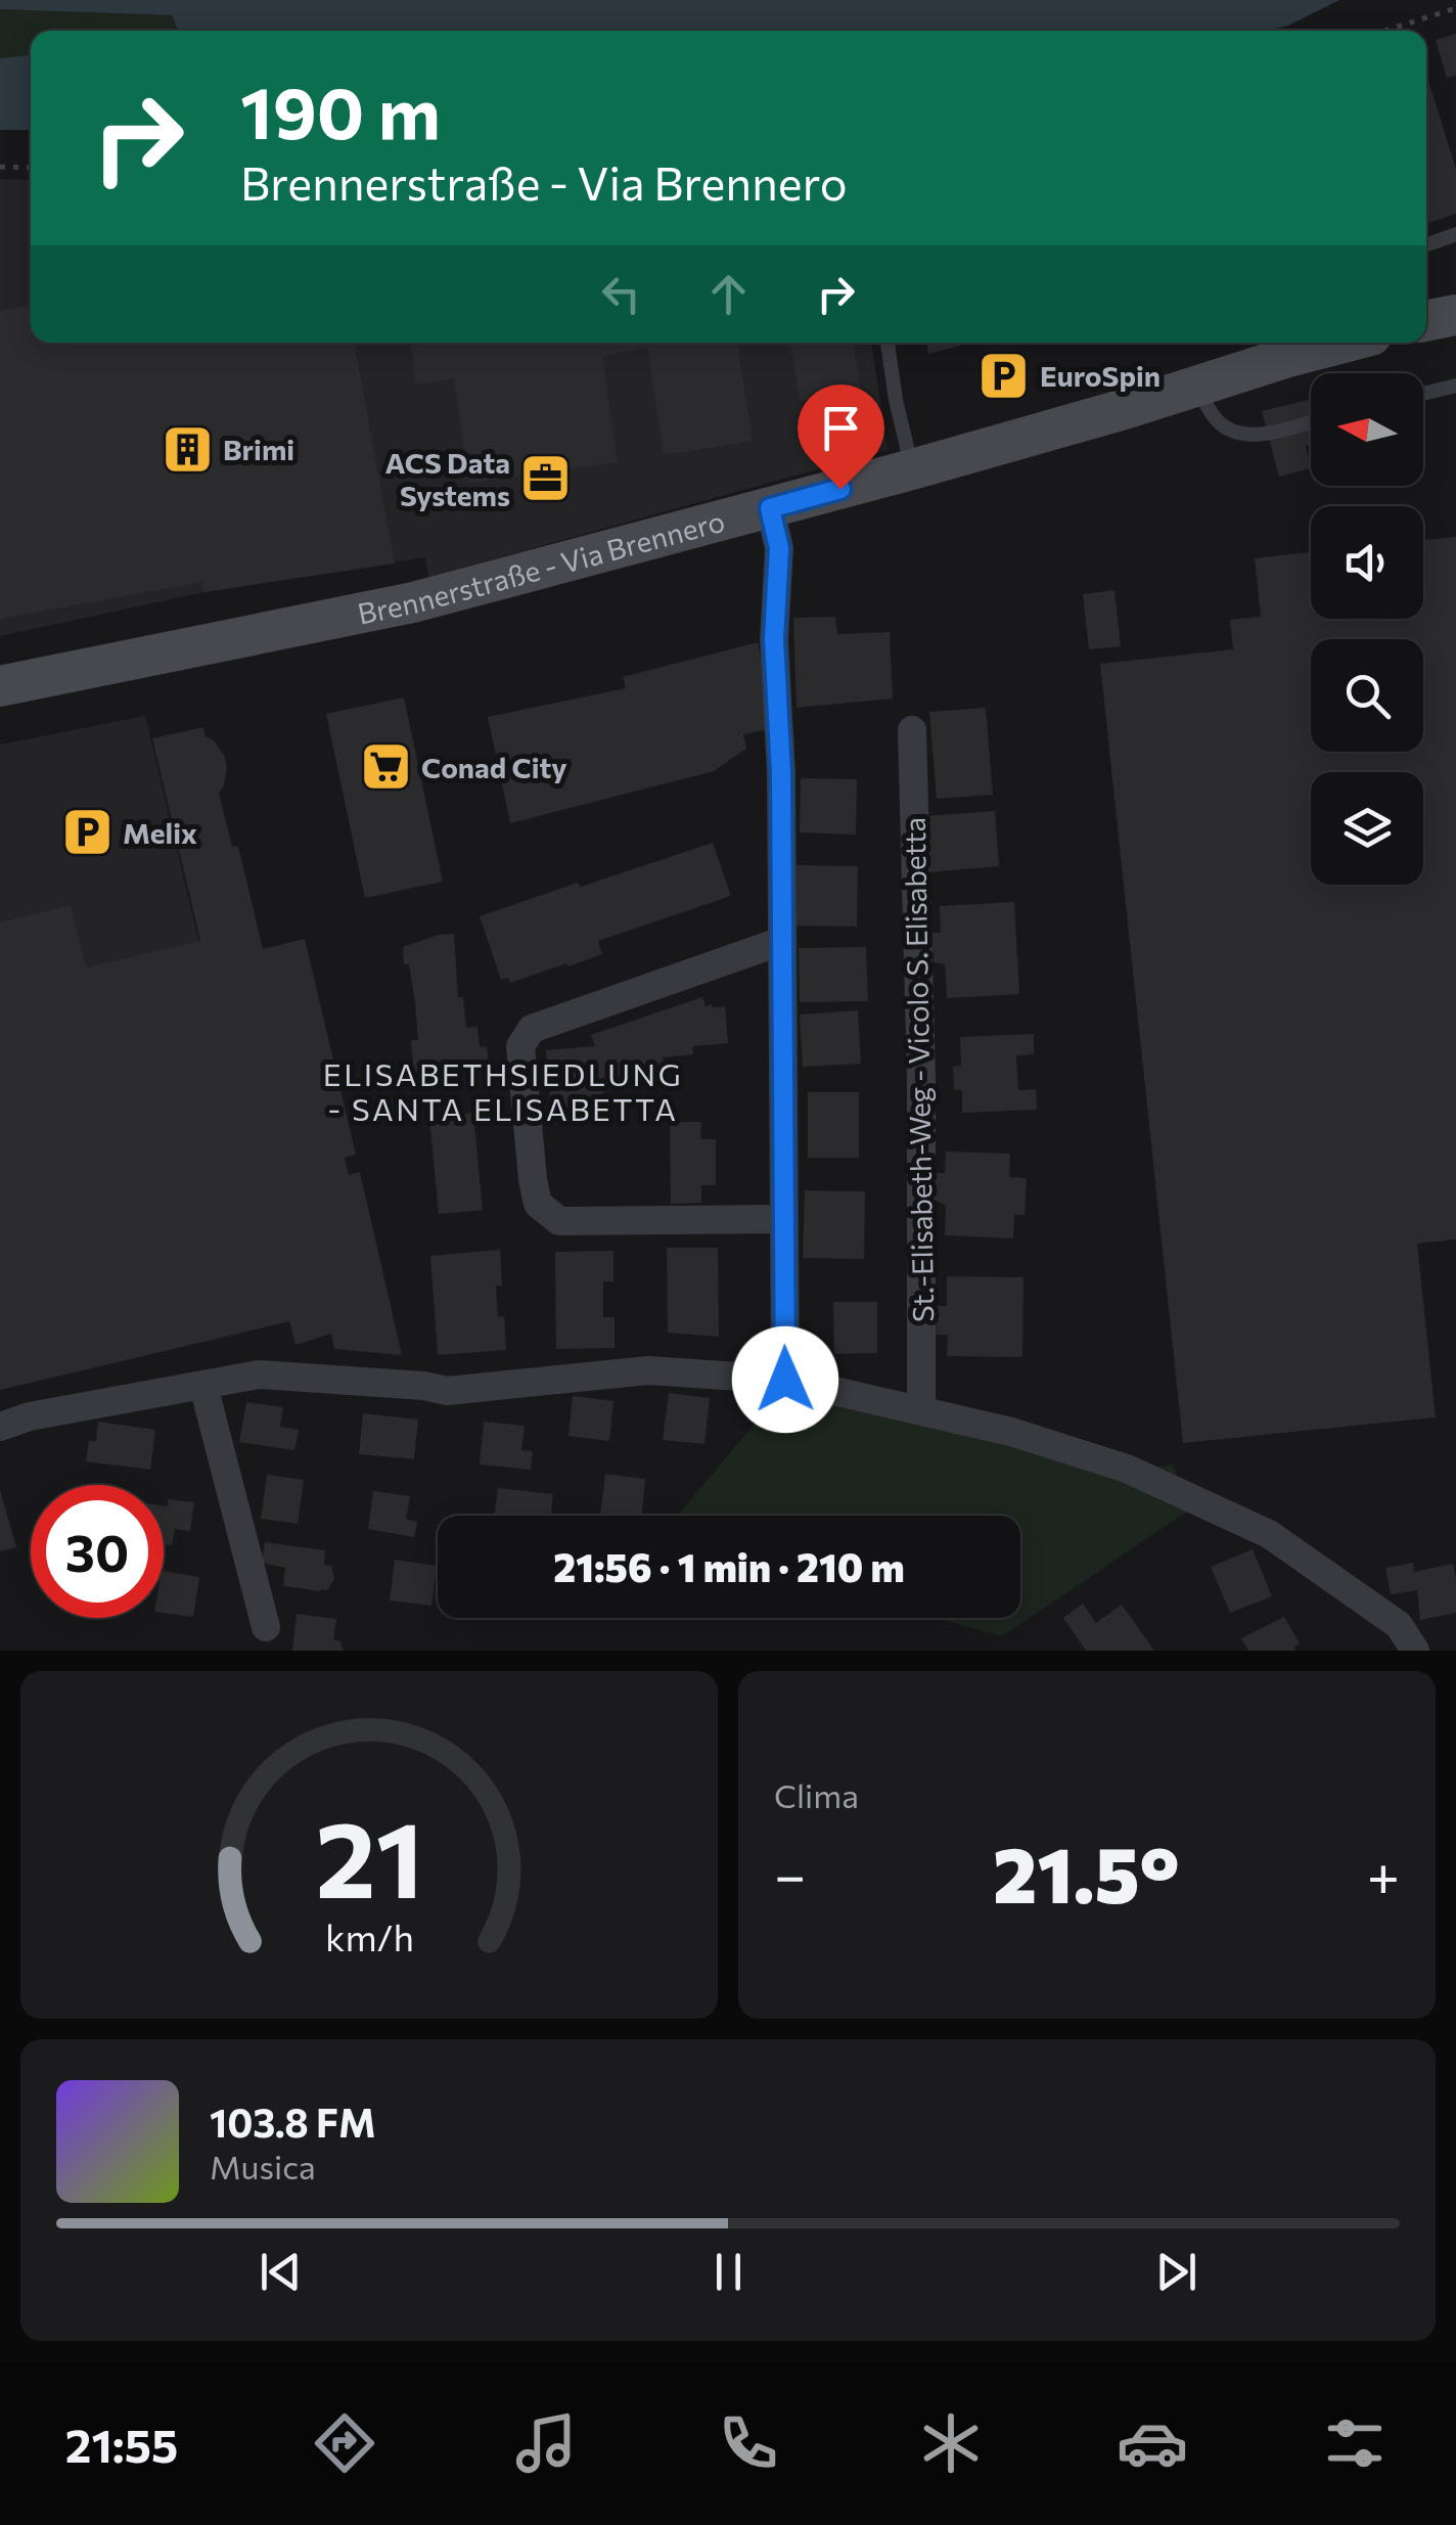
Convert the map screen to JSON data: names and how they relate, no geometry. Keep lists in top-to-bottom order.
{
  "streets": {
    "main road": ["Brennerstraße - Via Brennero"],
    "street": ["St.-Elisabeth-Weg - Vicolo S. Elisabetta"]
  },
  "districts": ["ELISABETHSIEDLUNG - SANTA ELISABETTA"],
  "places": {
    "parking": ["EuroSpin", "Melix"],
    "building": ["Brimi"],
    "office": ["ACS Data Systems"],
    "supermarket": ["Conad City"]
  },
  "north": "left",
  "page": {
    "turn": ["190 m", "Brennerstraße - Via Brennero"],
    "limit": "30",
    "trip": "21:56 · 1 min · 210 m",
    "tile": "Clima",
    "heat": ["−", "21.5°", "+"],
    "song": ["103.8 FM", "Musica"],
    "tabs": "21:55",
    "gauge": ["21", "km/h"]
  }
}
